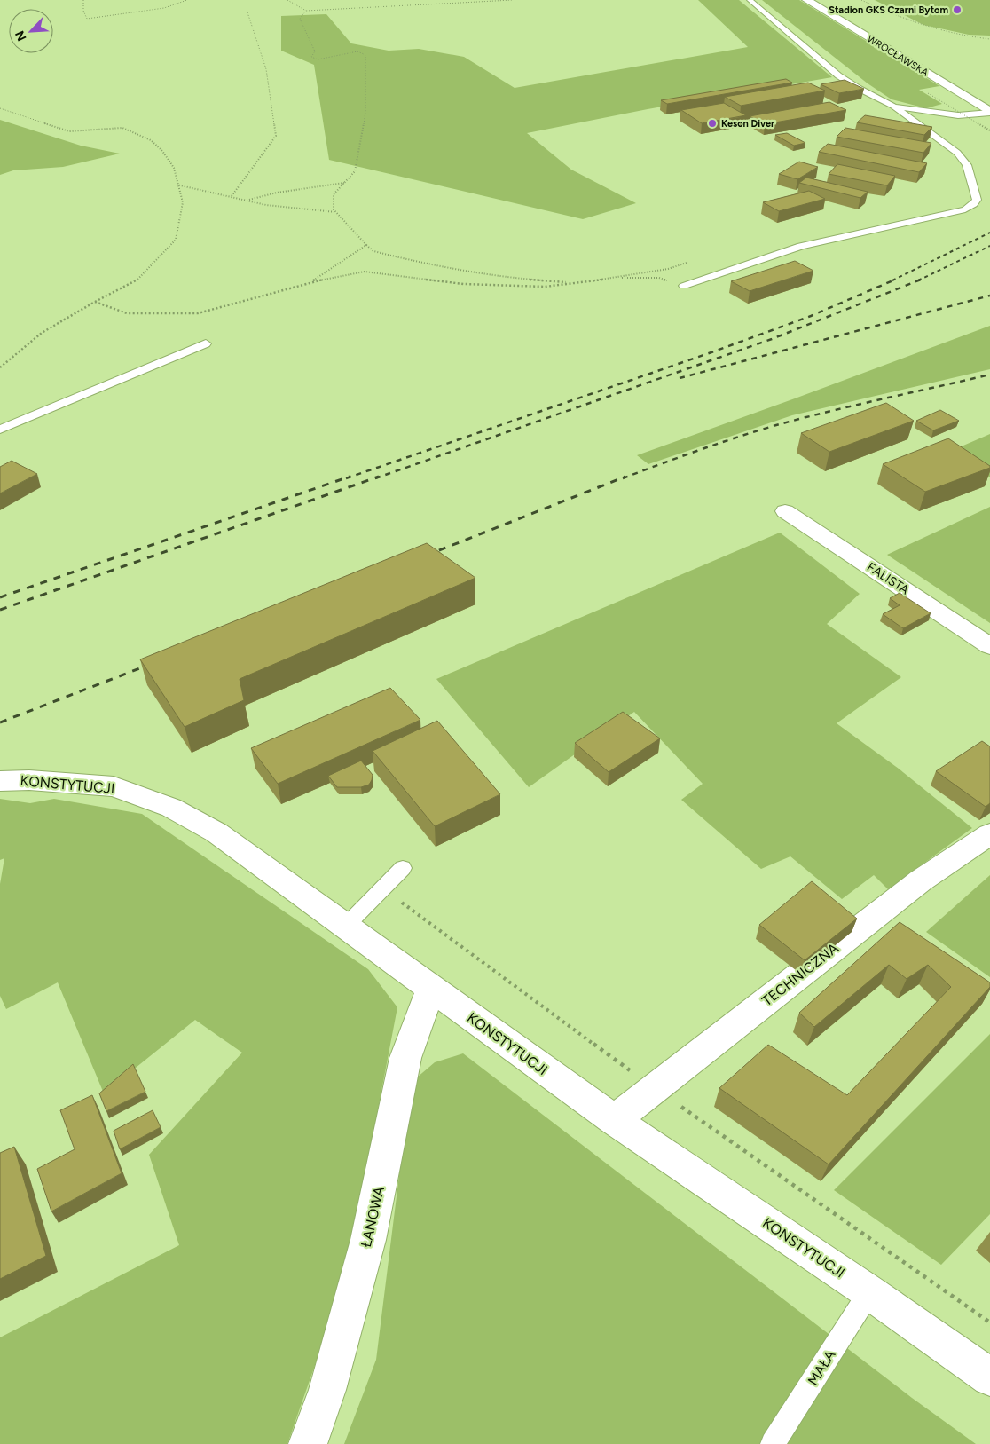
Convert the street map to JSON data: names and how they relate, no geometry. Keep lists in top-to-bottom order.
{
  "streets": {
    "street": [
      "WROCŁAWSKA",
      "FALISTA",
      "KONSTYTUCJI",
      "TECHNICZNA",
      "ŁANOWA"
    ],
    "lane": ["MAŁA"]
  },
  "crossings": [
    ["KONSTYTUCJI", "TECHNICZNA"],
    ["KONSTYTUCJI", "ŁANOWA"],
    ["KONSTYTUCJI", "MAŁA"]
  ],
  "places": ["Stadion GKS Czarni Bytom", "Keson Diver"],
  "north": "bottom left"
}
